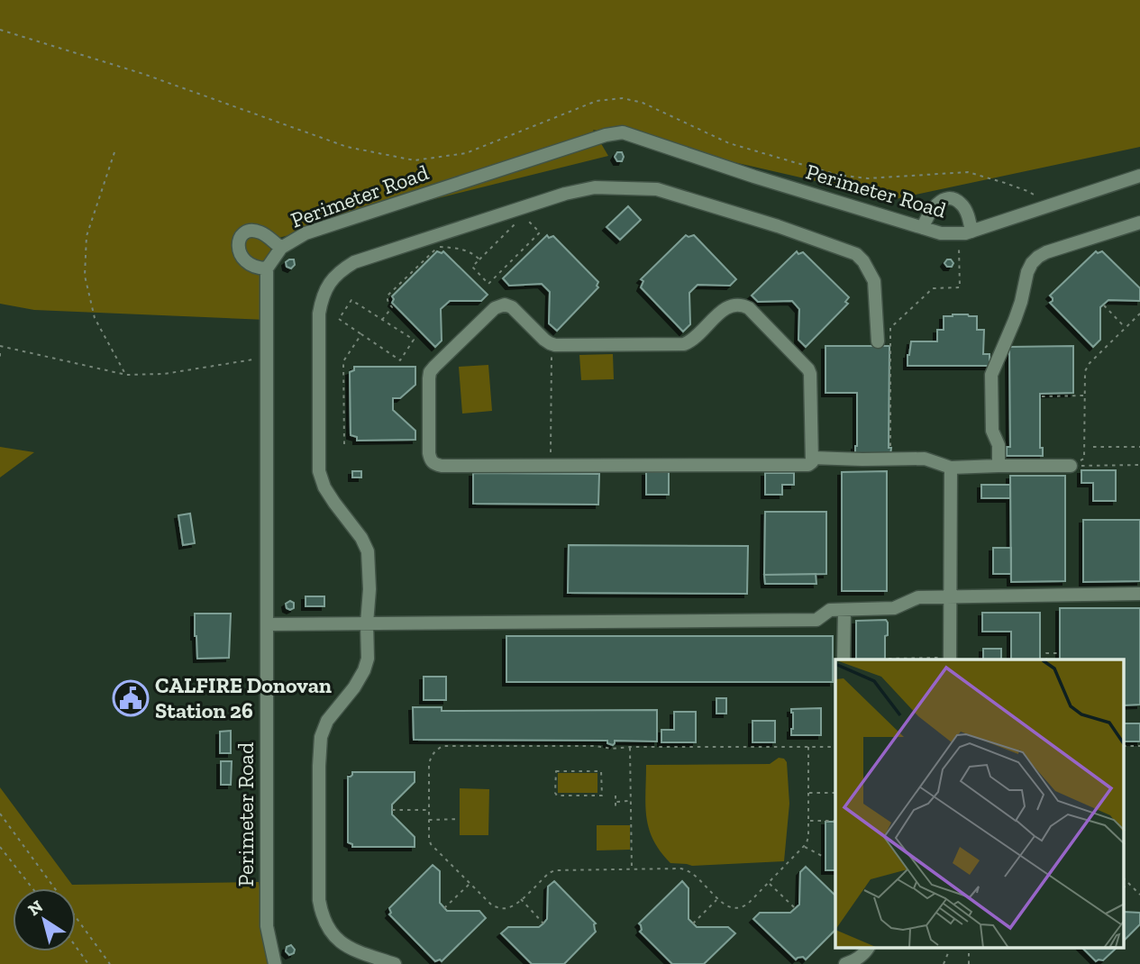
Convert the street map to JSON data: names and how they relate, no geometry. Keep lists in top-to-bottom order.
{
  "streets": {
    "street": ["Perimeter Road"]
  },
  "places": {
    "public building": ["CALFIRE Donovan Station 26"]
  },
  "north": "top left"
}
